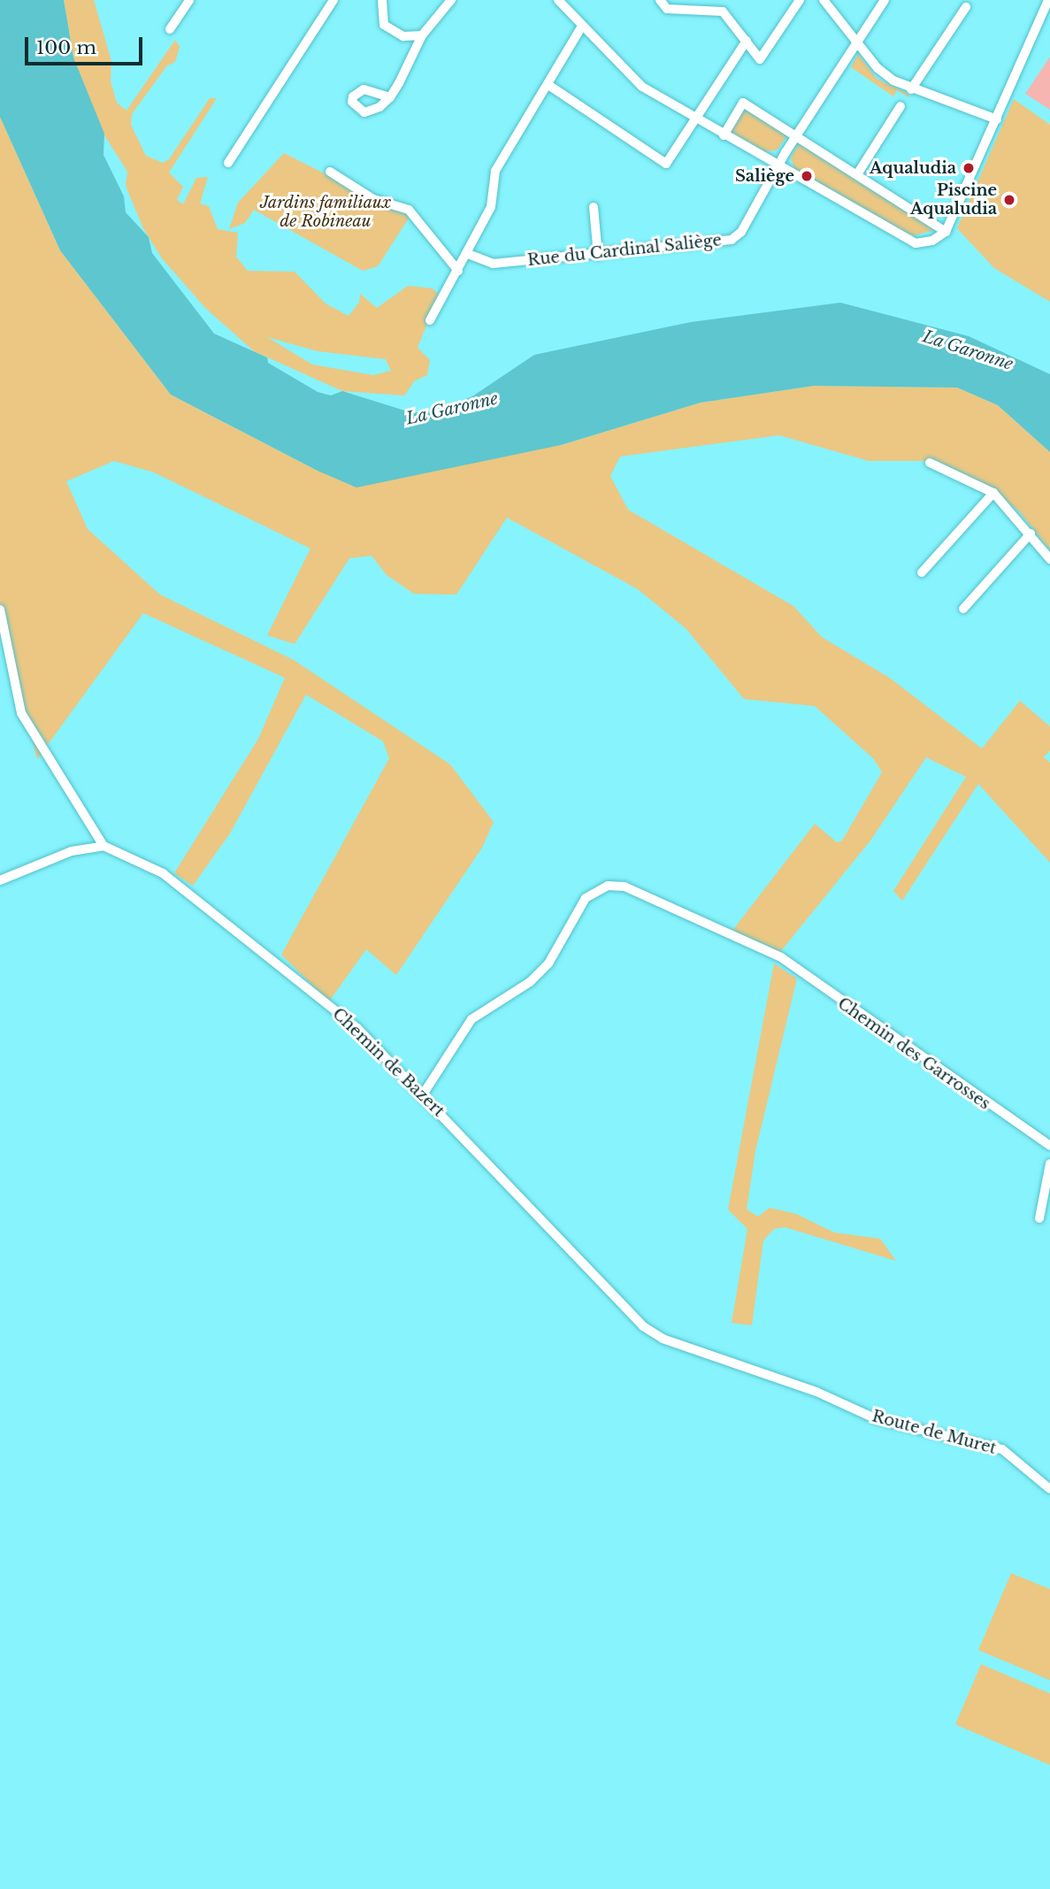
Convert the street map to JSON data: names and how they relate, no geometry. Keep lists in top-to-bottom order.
{
  "streets": {
    "street": [
      "Rue du Cardinal Saliège",
      "Chemin des Garrosses",
      "Chemin de Bazert",
      "Route de Muret"
    ]
  },
  "crossings": [
    ["Chemin des Garrosses", "Chemin de Bazert"],
    ["Chemin de Bazert", "Route de Muret"]
  ],
  "water": ["La Garonne"],
  "parks": ["Jardins familiaux de Robineau"],
  "places": ["Aqualudia", "Saliège", "Piscine Aqualudia"],
  "scale_bar": "100 m"
}
